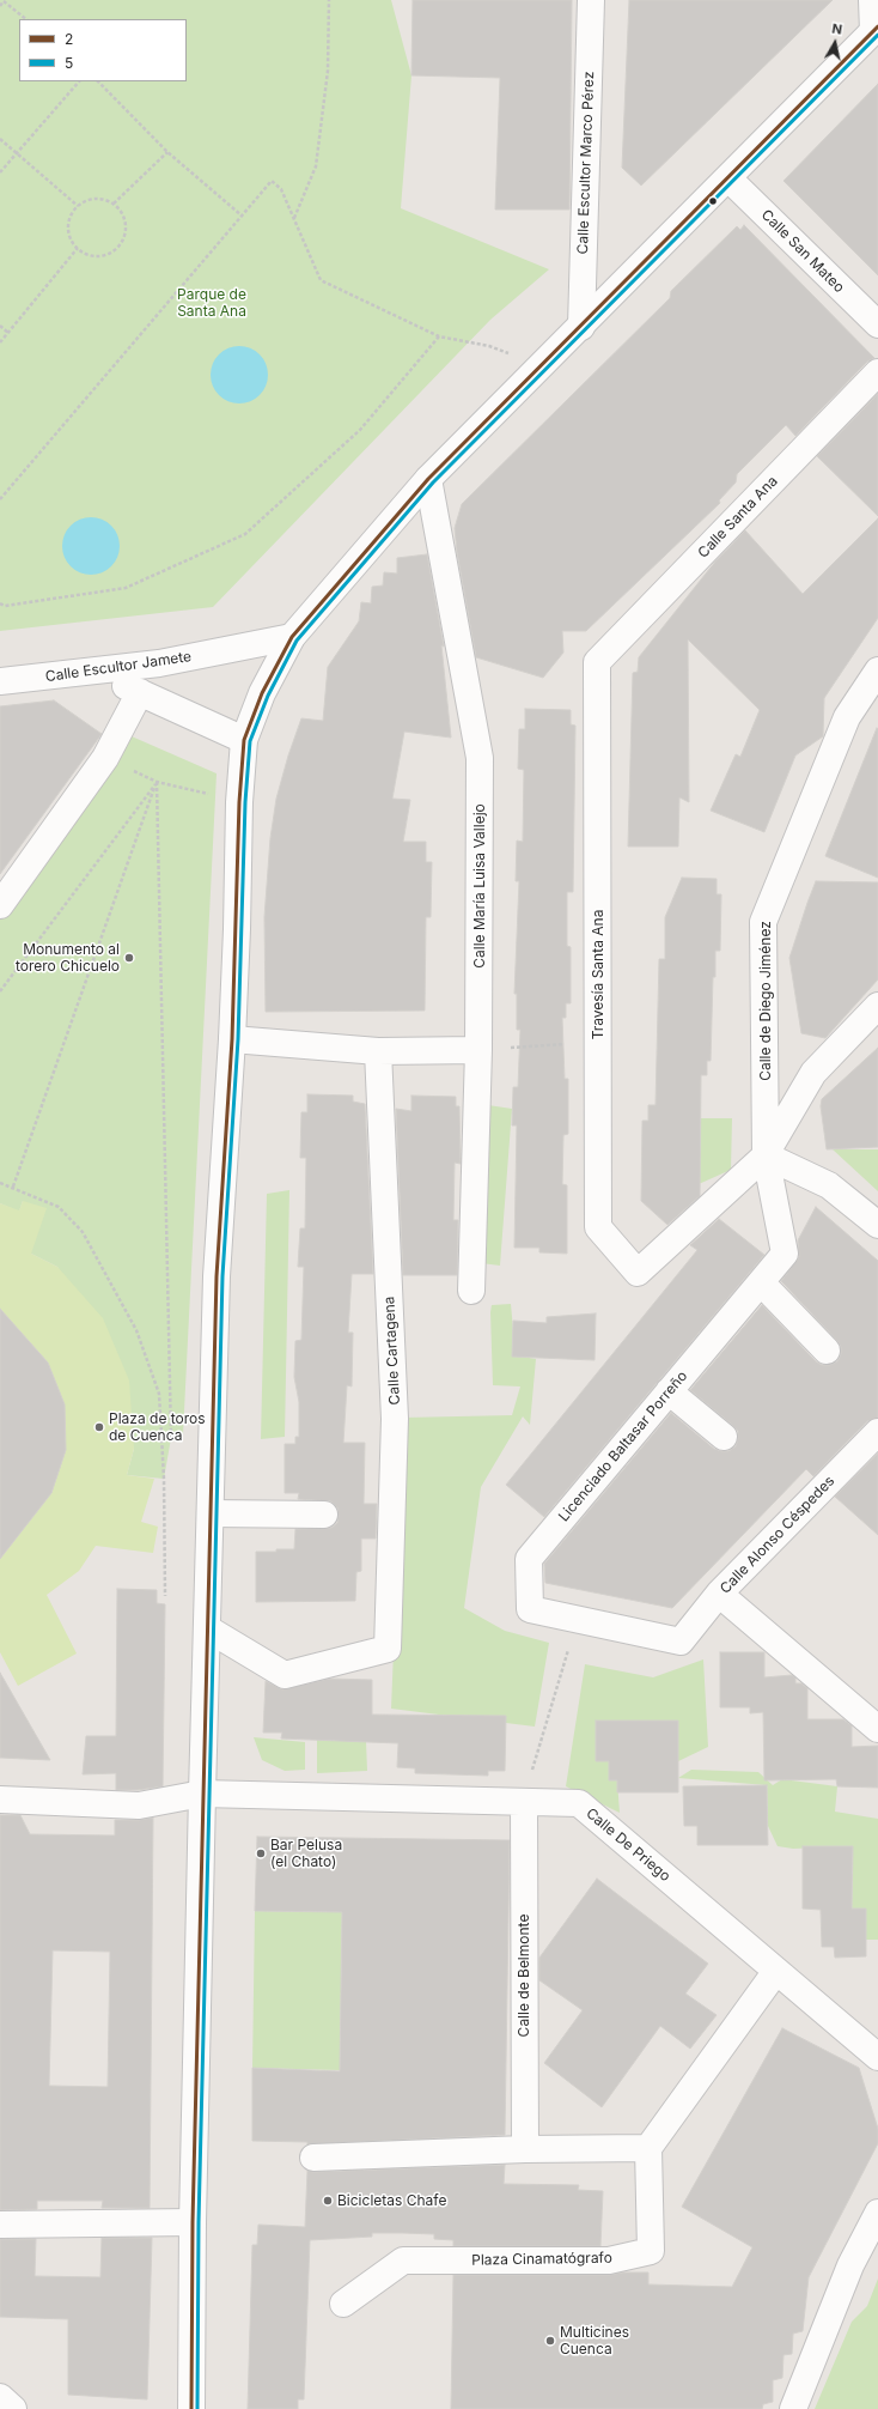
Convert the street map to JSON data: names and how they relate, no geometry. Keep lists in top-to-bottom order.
{
  "streets": {
    "street": [
      "Calle Escultor Marco Pérez",
      "Calle San Mateo",
      "Calle Santa Ana",
      "Calle Escultor Jamete",
      "Calle María Luisa Vallejo",
      "Travesía Santa Ana",
      "Calle de Diego Jiménez",
      "Calle Cartagena",
      "Licenciado Baltasar Porreño",
      "Calle Alonso Céspedes",
      "Calle De Priego",
      "Calle de Belmonte",
      "Plaza Cinamatógrafo"
    ]
  },
  "crossings": [
    ["Calle Santa Ana", "Travesía Santa Ana"],
    ["Travesía Santa Ana", "Calle de Diego Jiménez"],
    ["Travesía Santa Ana", "Licenciado Baltasar Porreño"],
    ["Calle de Diego Jiménez", "Licenciado Baltasar Porreño"],
    ["Licenciado Baltasar Porreño", "Calle Alonso Céspedes"],
    ["Calle De Priego", "Calle de Belmonte"]
  ],
  "parks": ["Parque de Santa Ana"],
  "places": [
    "Monumento al torero Chicuelo",
    "Plaza de toros de Cuenca",
    "Bar Pelusa (el Chato)",
    "Bicicletas Chafe",
    "Multicines Cuenca"
  ],
  "lines": ["transit line 2", "transit line 5"],
  "legend": ["2", "5"],
  "north": "top"
}
